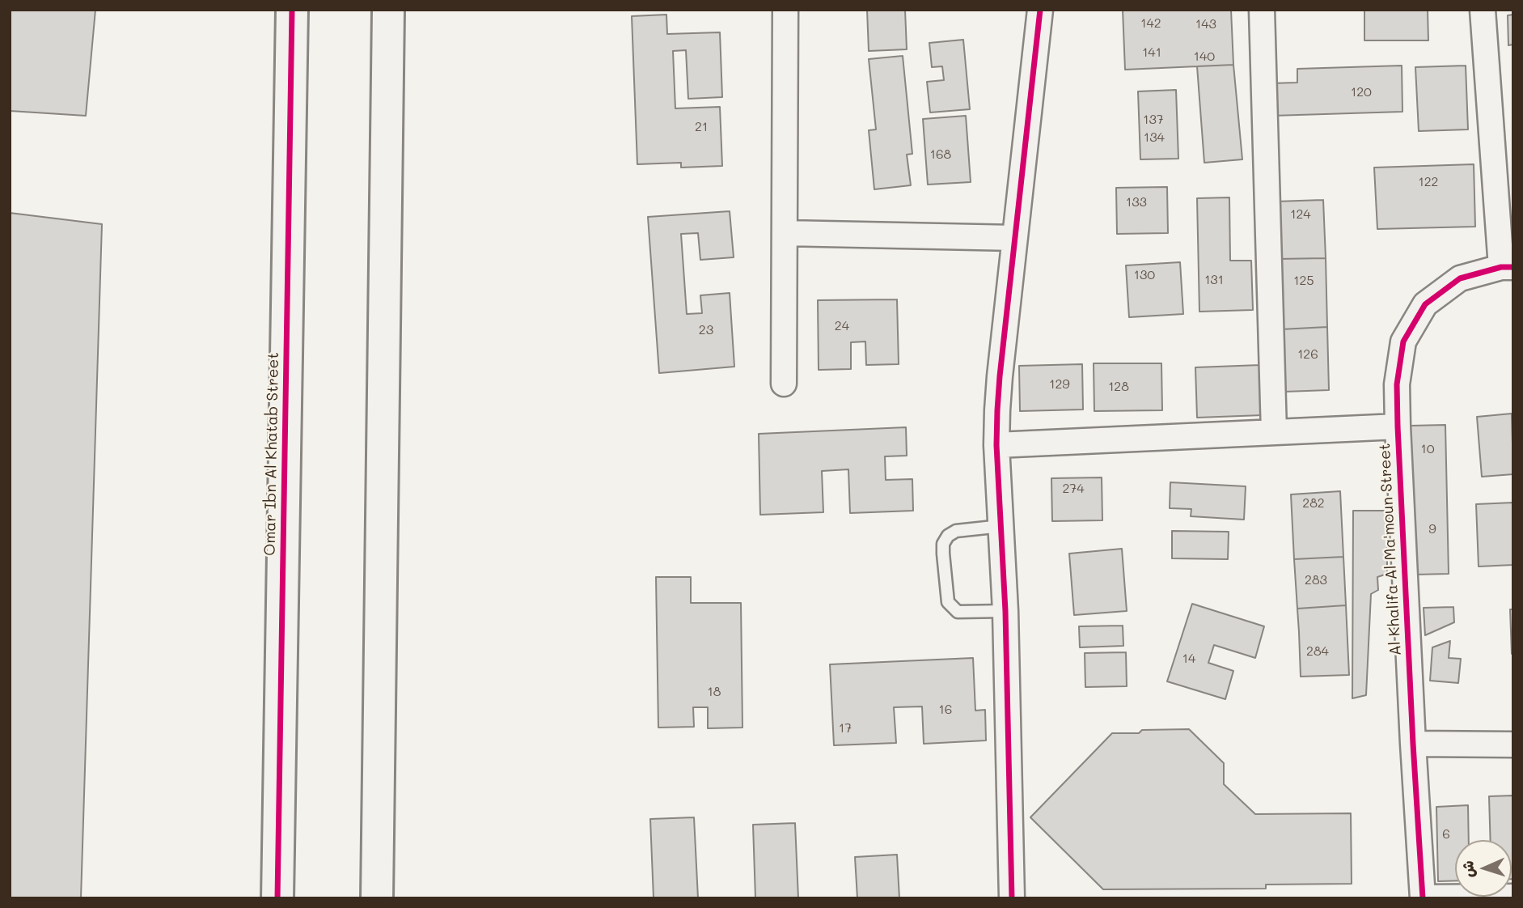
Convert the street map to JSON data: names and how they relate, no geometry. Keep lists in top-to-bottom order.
{
  "streets": {
    "street": ["Omar Ibn Al Khatab Street", "Al Khalifa Al Ma'moun Street"]
  },
  "house_numbers": [
    "142",
    "143",
    "141",
    "140",
    "120",
    "137",
    "21",
    "134",
    "168",
    "122",
    "133",
    "124",
    "130",
    "131",
    "125",
    "24",
    "23",
    "126",
    "129",
    "128",
    "10",
    "274",
    "282",
    "9",
    "283",
    "284",
    "14",
    "18",
    "16",
    "17",
    "6"
  ],
  "north": "left"
}
